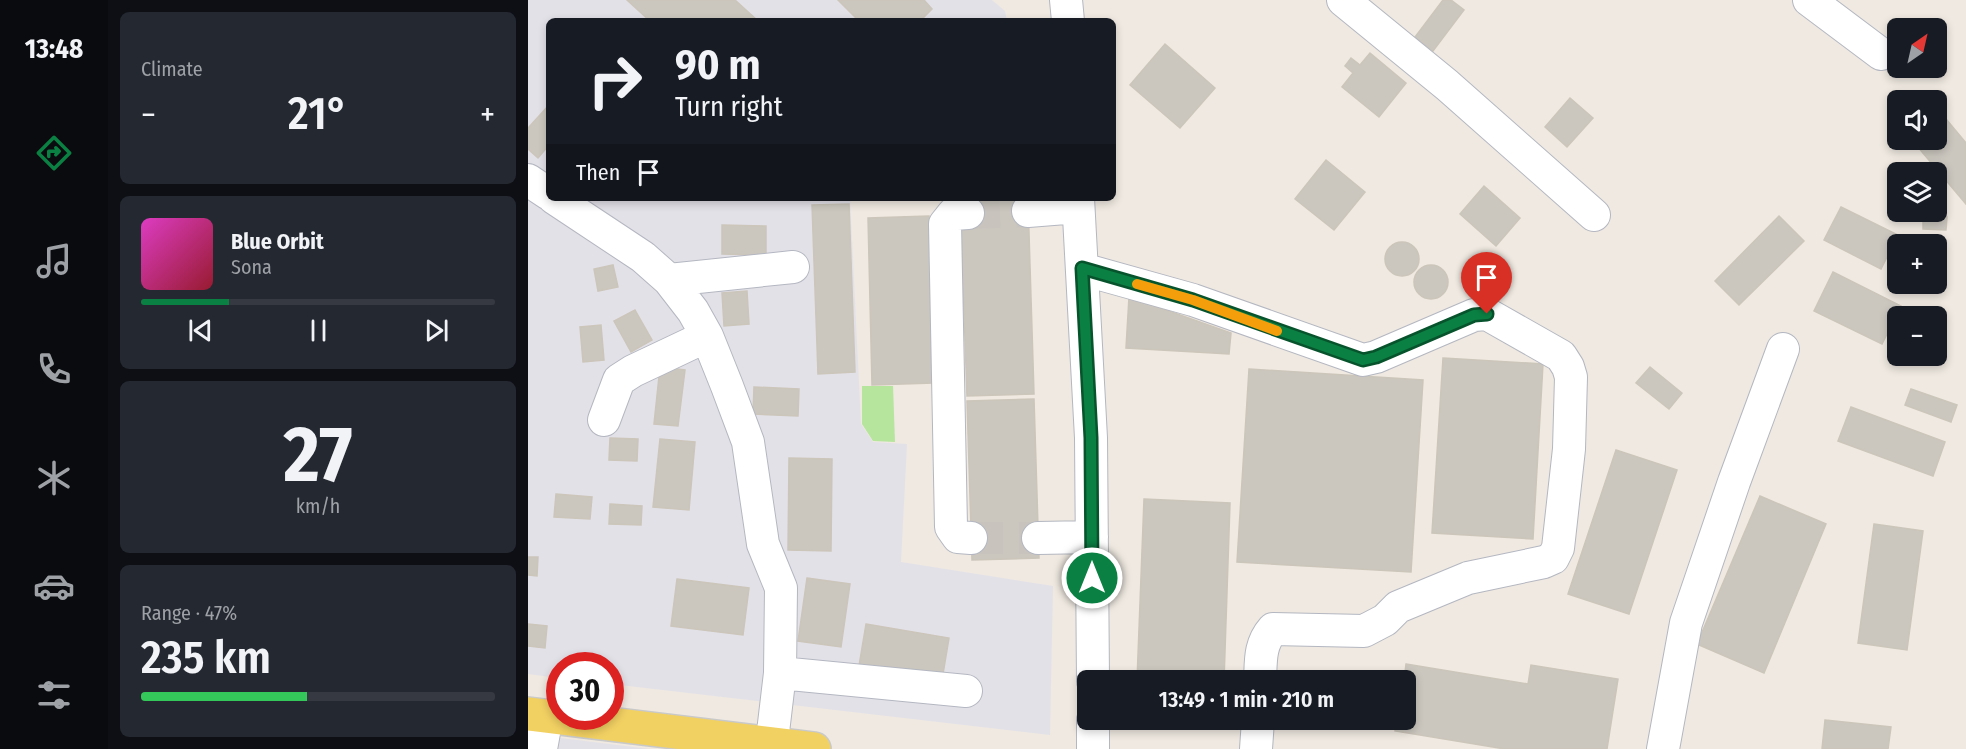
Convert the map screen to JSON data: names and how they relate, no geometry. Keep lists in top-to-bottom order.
{
  "north": "top right",
  "page": {
    "tabs": "13:48",
    "tile": [
      "Climate",
      ["27", "km/h"],
      ["Range · 47%", "235 km"]
    ],
    "map_buttons": ["+", "−"],
    "turn": ["90 m", "Turn right"],
    "heat": ["−", "21°", "+"],
    "then": "Then",
    "song": ["Blue Orbit", "Sona"],
    "limit": "30",
    "trip": "13:49 · 1 min · 210 m"
  }
}
